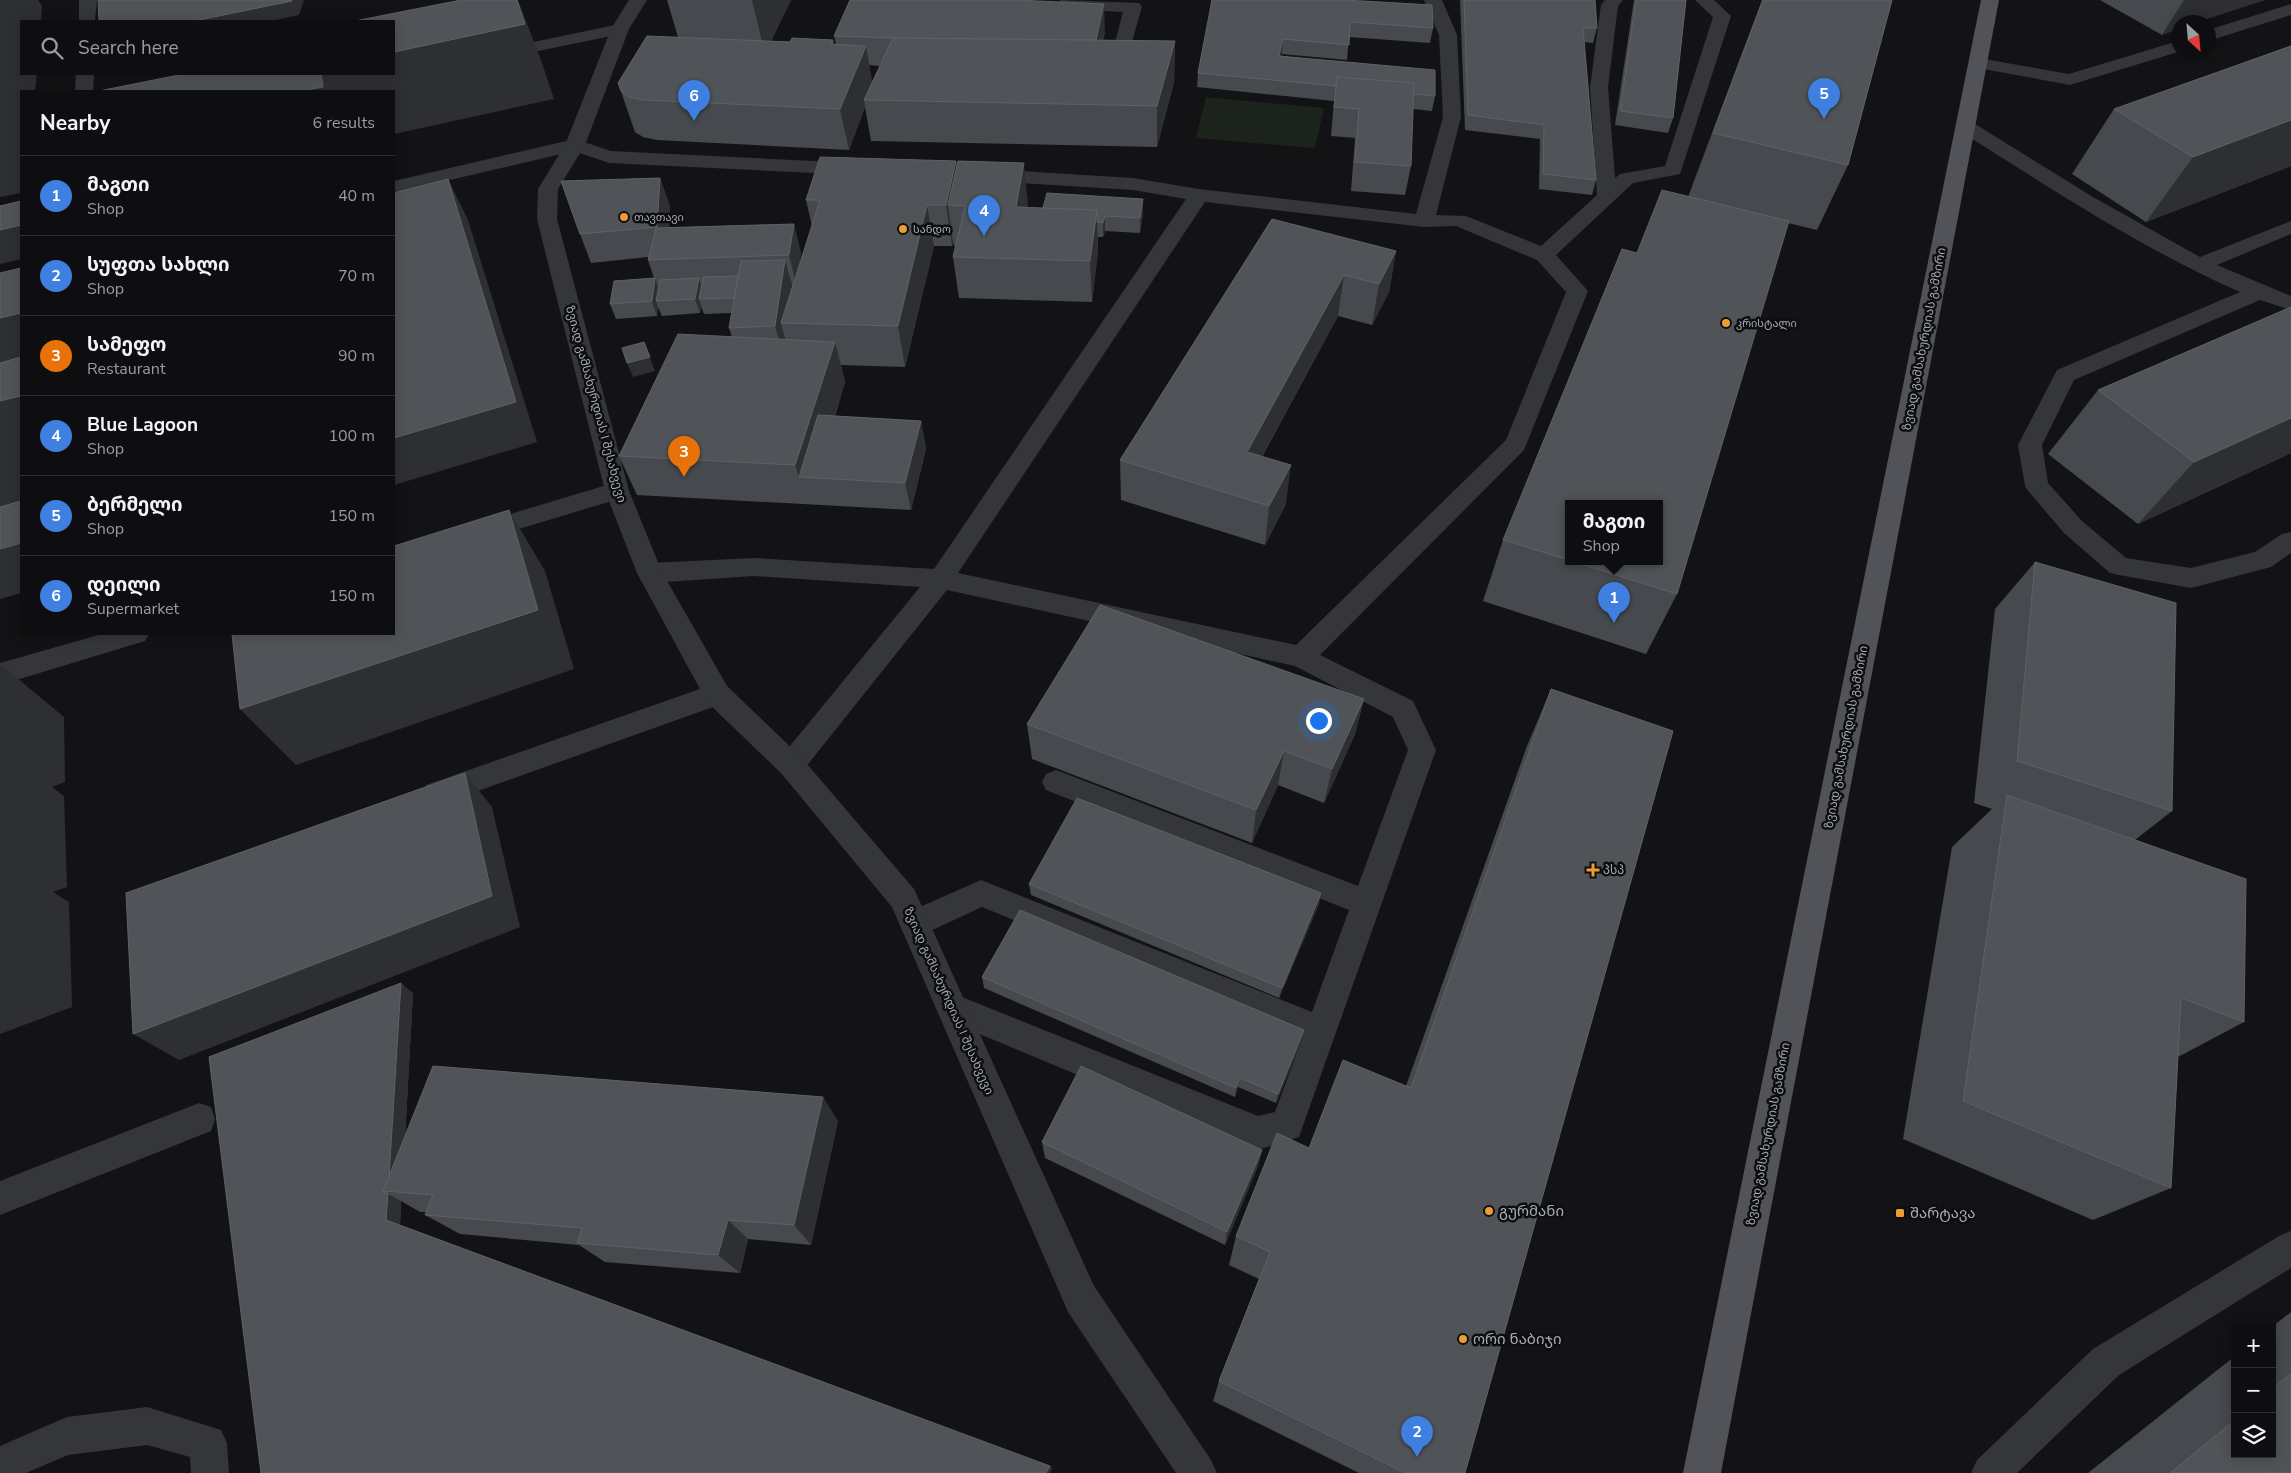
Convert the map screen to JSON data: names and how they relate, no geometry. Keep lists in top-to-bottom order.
{
  "streets": {
    "main road": ["ზვიად გამსახურდიას გამზირი"],
    "street": ["ზვიად გამსახურდიას I შესახვევი"]
  },
  "places": {
    "other": [
      "თავთავი",
      "სანდო",
      "კრისტალი",
      "გურმანი",
      "ორი ნაბიჯი"
    ],
    "health": ["პსპ"],
    "transit": ["შარტავა"]
  },
  "north": "bottom right",
  "page": {
    "search": "Search here",
    "pins": [
      "5",
      "6",
      "4",
      "3",
      "1",
      "2"
    ],
    "heading": ["Nearby", "6 results"],
    "list": [
      {
        "mark": "1",
        "name": "მაგთი",
        "note": "Shop",
        "value": "40 m"
      },
      {
        "mark": "2",
        "name": "სუფთა სახლი",
        "note": "Shop",
        "value": "70 m"
      },
      {
        "mark": "3",
        "name": "სამეფო",
        "note": "Restaurant",
        "value": "90 m"
      },
      {
        "mark": "4",
        "name": "Blue Lagoon",
        "note": "Shop",
        "value": "100 m"
      },
      {
        "mark": "5",
        "name": "ბერმელი",
        "note": "Shop",
        "value": "150 m"
      },
      {
        "mark": "6",
        "name": "დეილი",
        "note": "Supermarket",
        "value": "150 m"
      }
    ],
    "popup": ["მაგთი", "Shop"],
    "map_buttons": ["+", "−"]
  }
}
